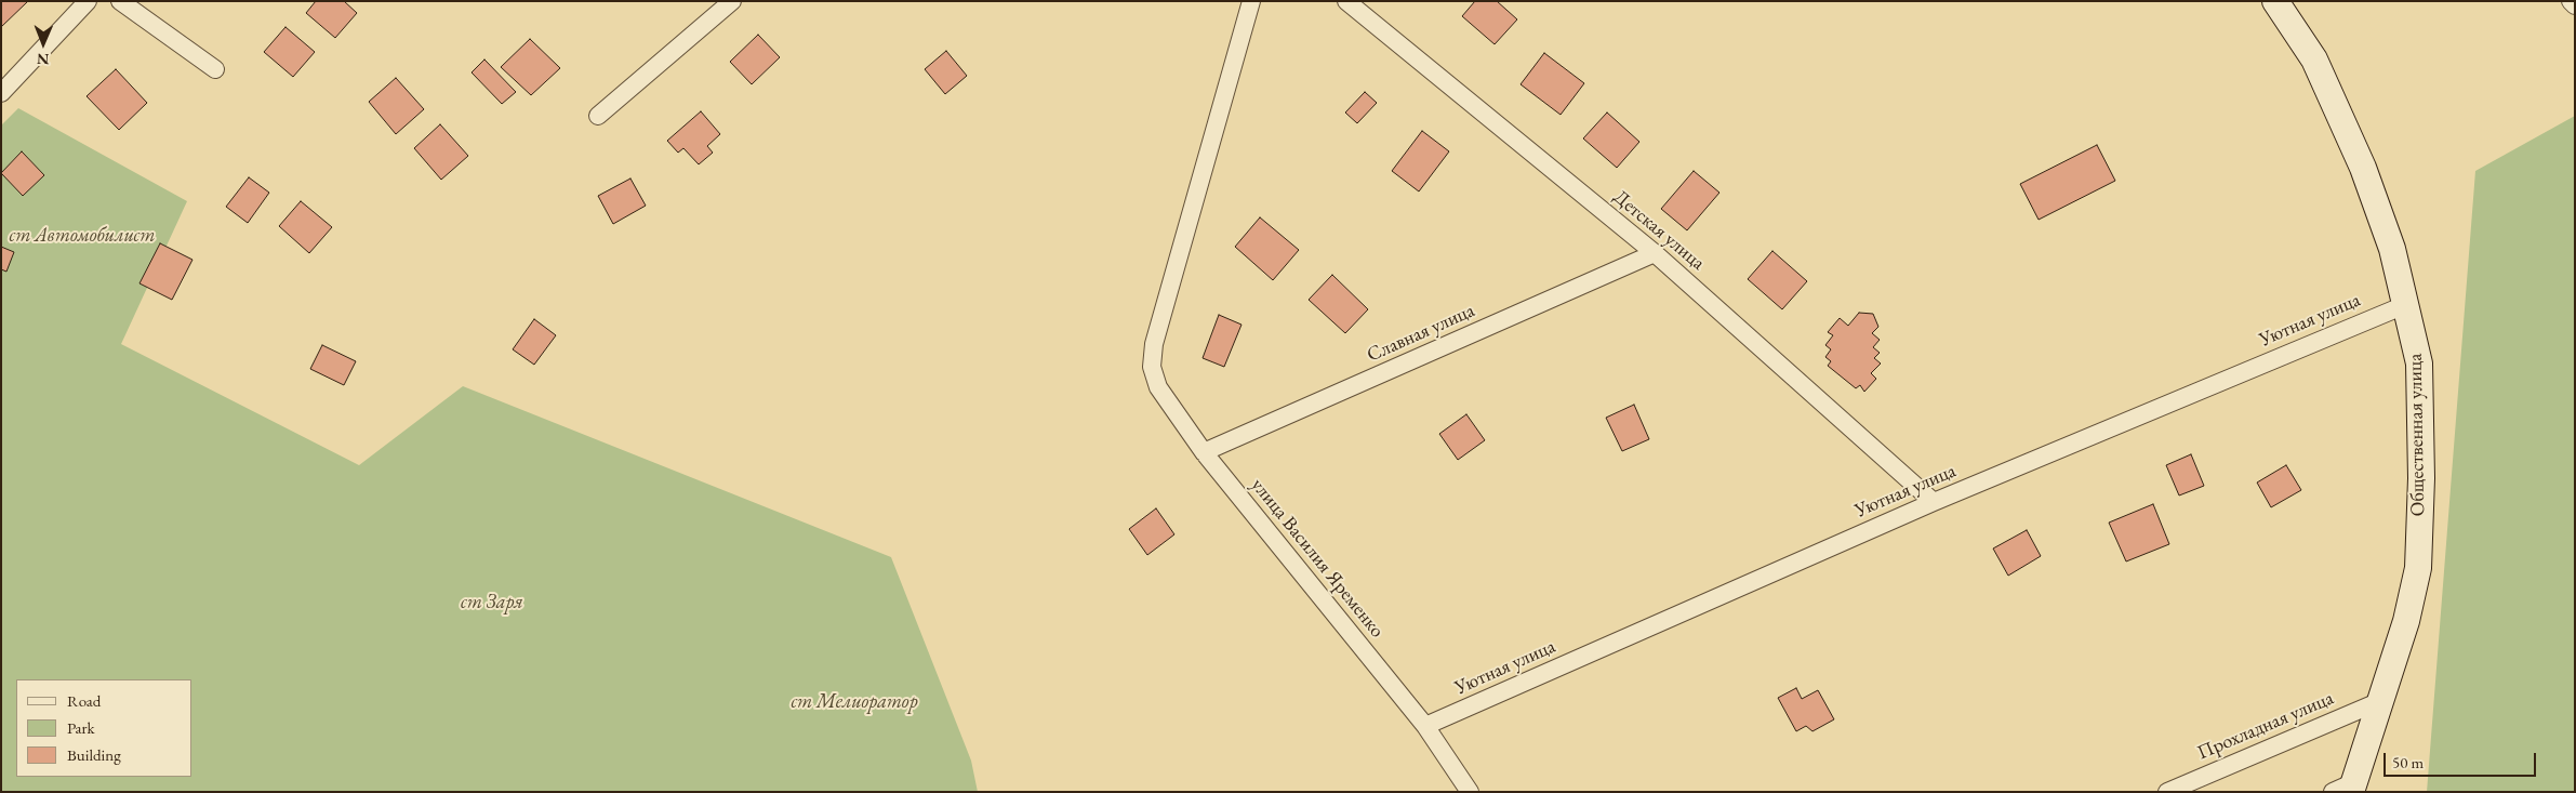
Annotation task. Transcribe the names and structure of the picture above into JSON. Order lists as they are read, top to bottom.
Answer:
{
  "streets": {
    "main road": ["Общественная улица"],
    "street": [
      "Детская улица",
      "Уютная улица",
      "Славная улица",
      "улица Василия Яременко",
      "Прохладная улица"
    ]
  },
  "crossings": [
    ["Детская улица", "Уютная улица"],
    ["Детская улица", "Славная улица"],
    ["Уютная улица", "Общественная улица"],
    ["Уютная улица", "улица Василия Яременко"],
    ["Славная улица", "улица Василия Яременко"],
    ["Общественная улица", "Прохладная улица"]
  ],
  "parks": ["ст Автомобилист", "ст Заря", "ст Мелиоратор"],
  "legend": ["Road", "Park", "Building"],
  "scale_bar": "50 m",
  "north": "bottom"
}
